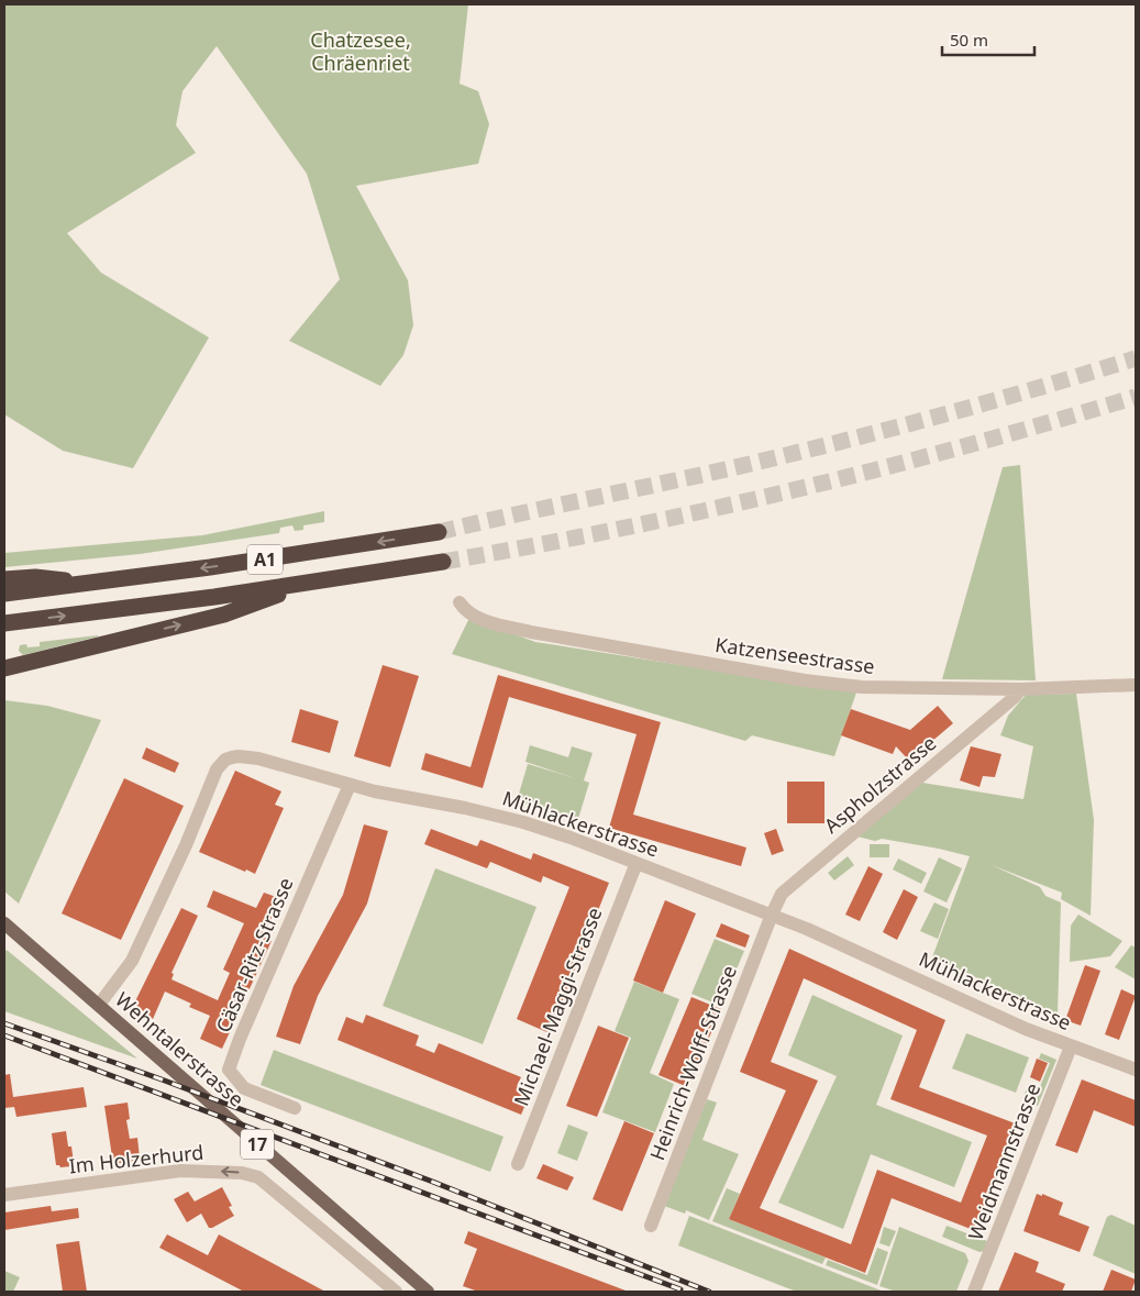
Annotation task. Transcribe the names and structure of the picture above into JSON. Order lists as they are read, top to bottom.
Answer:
{
  "streets": {
    "highway": ["A1"],
    "main road": ["Wehntalerstrasse", "17"],
    "street": [
      "Katzenseestrasse",
      "Aspholzstrasse",
      "Mühlackerstrasse",
      "Cäsar-Ritz-Strasse",
      "Michael-Maggi-Strasse",
      "Heinrich-Wolff-Strasse",
      "Im Holzerhurd",
      "Weidmannstrasse"
    ]
  },
  "crossings": [
    ["Katzenseestrasse", "Aspholzstrasse"],
    ["Aspholzstrasse", "Mühlackerstrasse"],
    ["Aspholzstrasse", "Heinrich-Wolff-Strasse"],
    ["Mühlackerstrasse", "Cäsar-Ritz-Strasse"],
    ["Mühlackerstrasse", "Michael-Maggi-Strasse"],
    ["Mühlackerstrasse", "Wehntalerstrasse"],
    ["Mühlackerstrasse", "Heinrich-Wolff-Strasse"],
    ["Mühlackerstrasse", "Weidmannstrasse"]
  ],
  "one_way": ["Im Holzerhurd"],
  "parks": ["Chatzesee, Chräenriet"],
  "scale_bar": "50 m"
}
